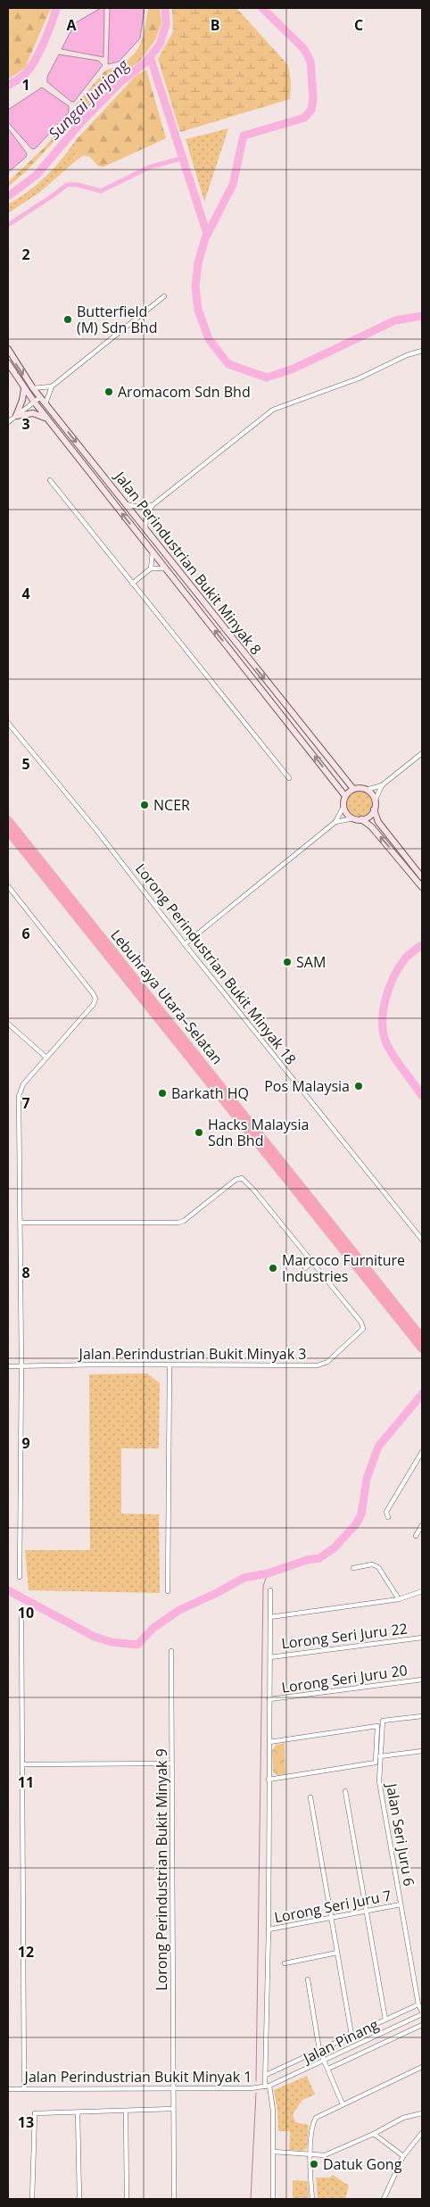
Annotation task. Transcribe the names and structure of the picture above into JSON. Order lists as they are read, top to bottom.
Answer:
{
  "streets": {
    "highway": ["Lebuhraya Utara–Selatan"],
    "street": [
      "Jalan Perindustrian Bukit Minyak 8",
      "Lorong Perindustrian Bukit Minyak 18",
      "Jalan Perindustrian Bukit Minyak 3",
      "Lorong Seri Juru 22",
      "Lorong Seri Juru 20",
      "Jalan Seri Juru 6",
      "Lorong Perindustrian Bukit Minyak 9",
      "Lorong Seri Juru 7",
      "Jalan Pinang",
      "Jalan Perindustrian Bukit Minyak 1"
    ]
  },
  "crossings": [
    ["Jalan Seri Juru 6", "Lorong Seri Juru 7"],
    ["Jalan Seri Juru 6", "Jalan Pinang"],
    ["Lorong Perindustrian Bukit Minyak 9", "Jalan Perindustrian Bukit Minyak 1"],
    ["Jalan Pinang", "Jalan Perindustrian Bukit Minyak 1"]
  ],
  "water": ["Sungai Junjong"],
  "places": [
    "Butterfield (M) Sdn Bhd",
    "Aromacom Sdn Bhd",
    "NCER",
    "SAM",
    "Pos Malaysia",
    "Barkath HQ",
    "Hacks Malaysia Sdn Bhd",
    "Marcoco Furniture Industries",
    "Datuk Gong"
  ],
  "grid": {
    "columns": ["A", "B", "C"],
    "rows": [
      "1",
      "2",
      "3",
      "4",
      "5",
      "6",
      "7",
      "8",
      "9",
      "10",
      "11",
      "12",
      "13"
    ]
  }
}
